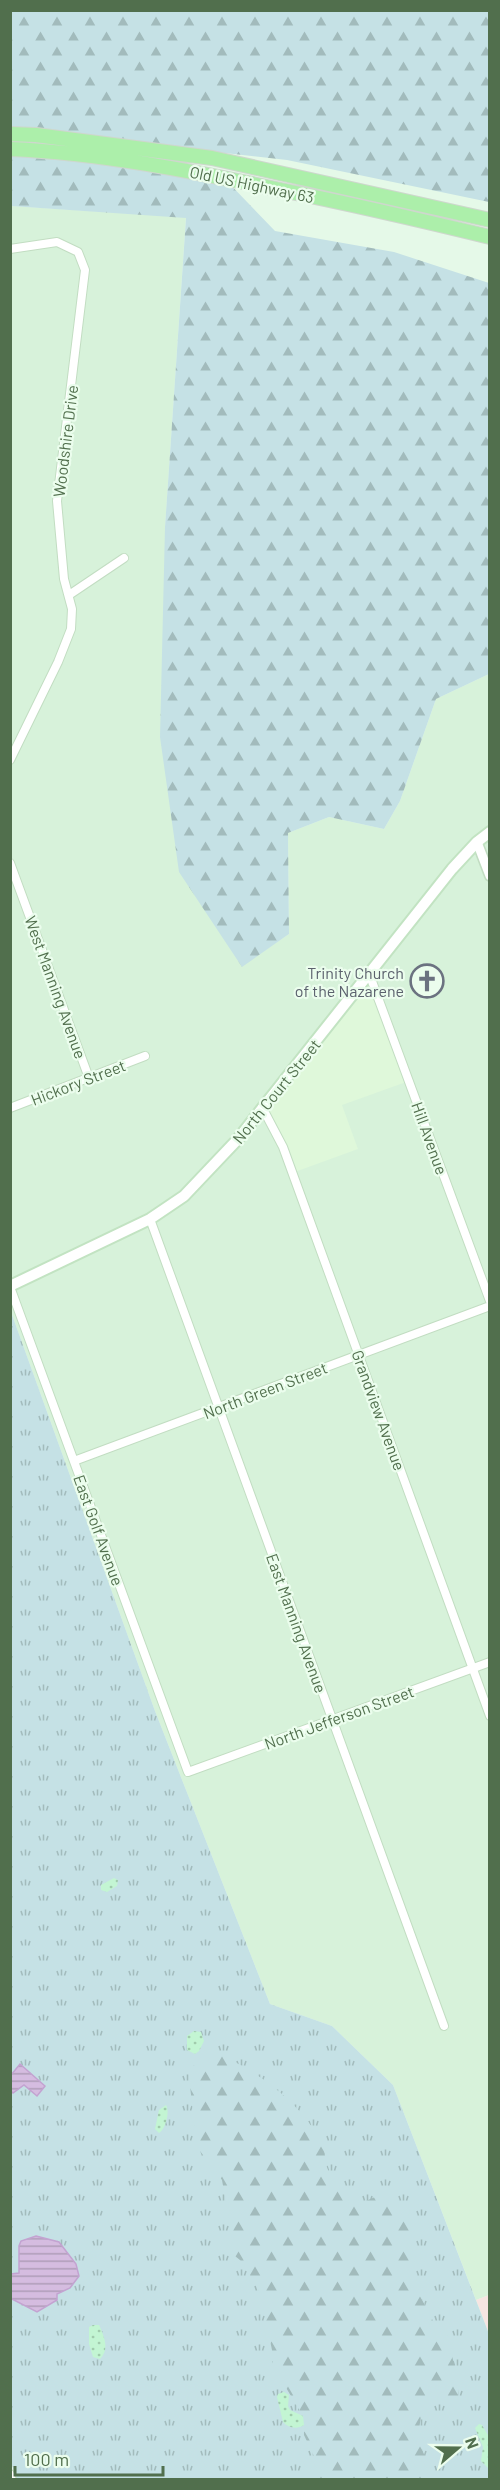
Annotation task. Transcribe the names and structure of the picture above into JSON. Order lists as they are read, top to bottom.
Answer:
{
  "streets": {
    "highway": ["Old US Highway 63"],
    "main road": ["North Court Street"],
    "street": [
      "Woodshire Drive",
      "West Manning Avenue",
      "Hickory Street",
      "Hill Avenue",
      "North Green Street",
      "Grandview Avenue",
      "East Golf Avenue",
      "East Manning Avenue",
      "North Jefferson Street"
    ]
  },
  "crossings": [
    ["West Manning Avenue", "Hickory Street"],
    ["North Court Street", "Hill Avenue"],
    ["North Court Street", "Grandview Avenue"],
    ["North Court Street", "East Golf Avenue"],
    ["North Court Street", "East Manning Avenue"],
    ["North Green Street", "Grandview Avenue"],
    ["North Green Street", "East Golf Avenue"],
    ["North Green Street", "East Manning Avenue"],
    ["Grandview Avenue", "North Jefferson Street"],
    ["East Golf Avenue", "North Jefferson Street"],
    ["East Manning Avenue", "North Jefferson Street"]
  ],
  "places": {
    "church": ["Trinity Church of the Nazarene"]
  },
  "scale_bar": "100 m",
  "north": "right"
}
